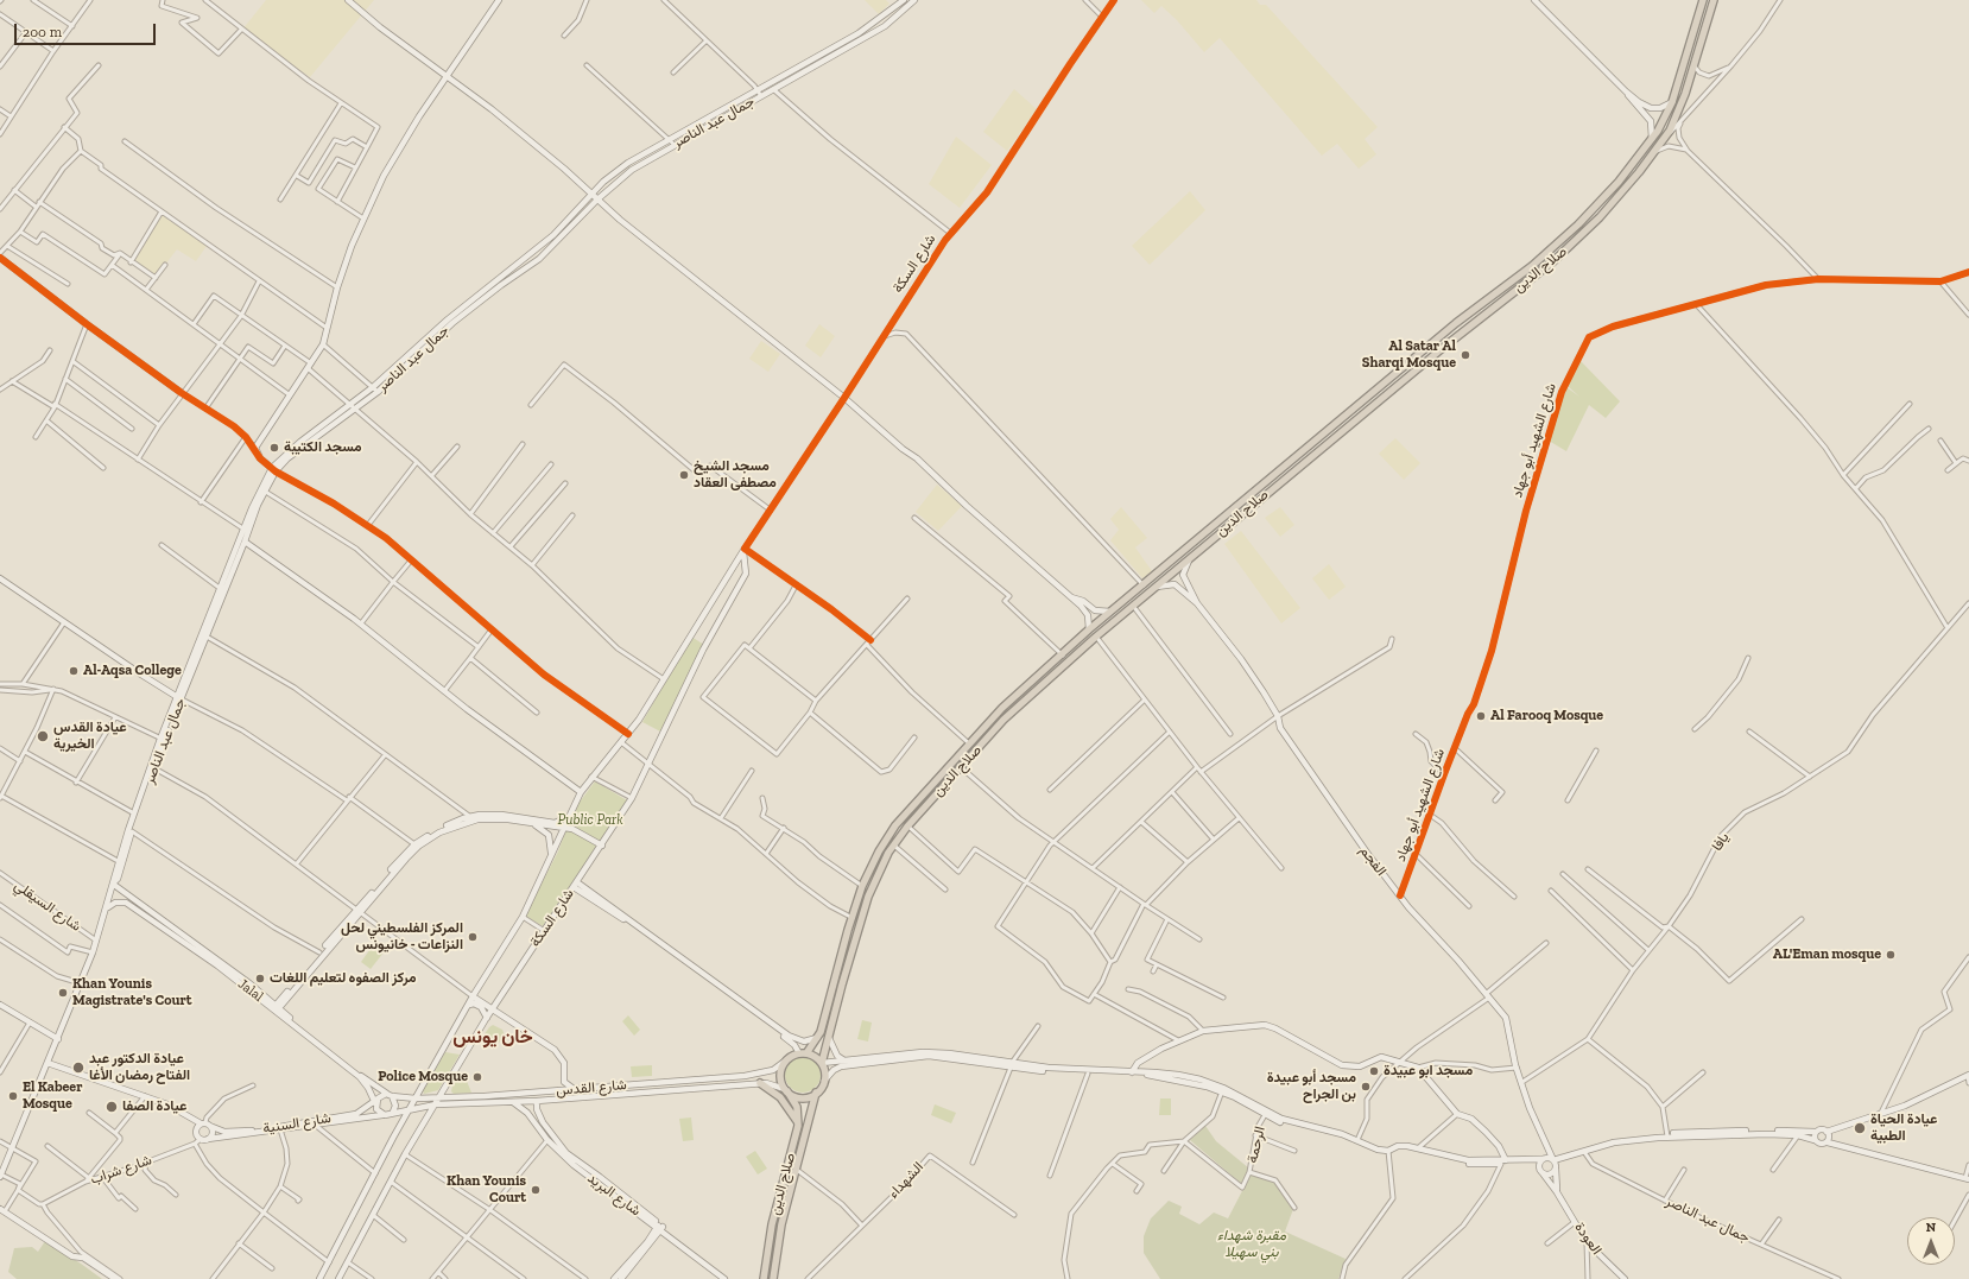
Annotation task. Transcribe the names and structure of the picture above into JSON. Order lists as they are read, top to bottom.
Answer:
{
  "streets": {
    "highway": ["صلاح الدين"],
    "main road": [
      "جمال عبد الناصر",
      "شارع السكة",
      "الفجم",
      "Jalal",
      "شارع القدس",
      "شارع السنية",
      "شارع البريد",
      "العودة"
    ],
    "street": [
      "شارع الشهيد أبو جهاد",
      "يافا",
      "شارع السيقلي",
      "الرحمة",
      "شارع شراب",
      "الشهداء"
    ]
  },
  "crossings": [
    ["جمال عبد الناصر", "شارع السيقلي"],
    ["جمال عبد الناصر", "Jalal"],
    ["جمال عبد الناصر", "شارع السنية"],
    ["شارع السكة", "شارع القدس"],
    ["صلاح الدين", "شارع القدس"],
    ["شارع الشهيد أبو جهاد", "الفجم"],
    ["يافا", "الفجم"],
    ["الفجم", "العودة"],
    ["Jalal", "شارع القدس"],
    ["Jalal", "شارع السنية"],
    ["شارع القدس", "شارع السنية"],
    ["شارع القدس", "شارع البريد"],
    ["شارع السنية", "شارع شراب"]
  ],
  "districts": ["خان يونس"],
  "parks": ["Public Park", "مقبرة شهداء بني سهيلا"],
  "places": [
    "Al Satar Al Sharqi Mosque",
    "مسجد الكتيبة",
    "مسجد الشيخ مصطفى العقاد",
    "Al-Aqsa College",
    "Al Farooq Mosque",
    "عيادة القدس الخيرية",
    "المركز الفلسطيني لحل النزاعات - خانيونس",
    "AL'Eman mosque",
    "مركز الصفوه لتعليم اللغات",
    "Khan Younis Magistrate's Court",
    "عيادة الدكتور عبد الفتاح رمضان الأغا",
    "مسجد ابو عبيدة",
    "Police Mosque",
    "مسجد أبو عبيدة بن الجراح",
    "El Kabeer Mosque",
    "عيادة الصفا",
    "عيادة الحياة الطبية",
    "Khan Younis Court"
  ],
  "scale_bar": "200 m",
  "north": "top"
}
